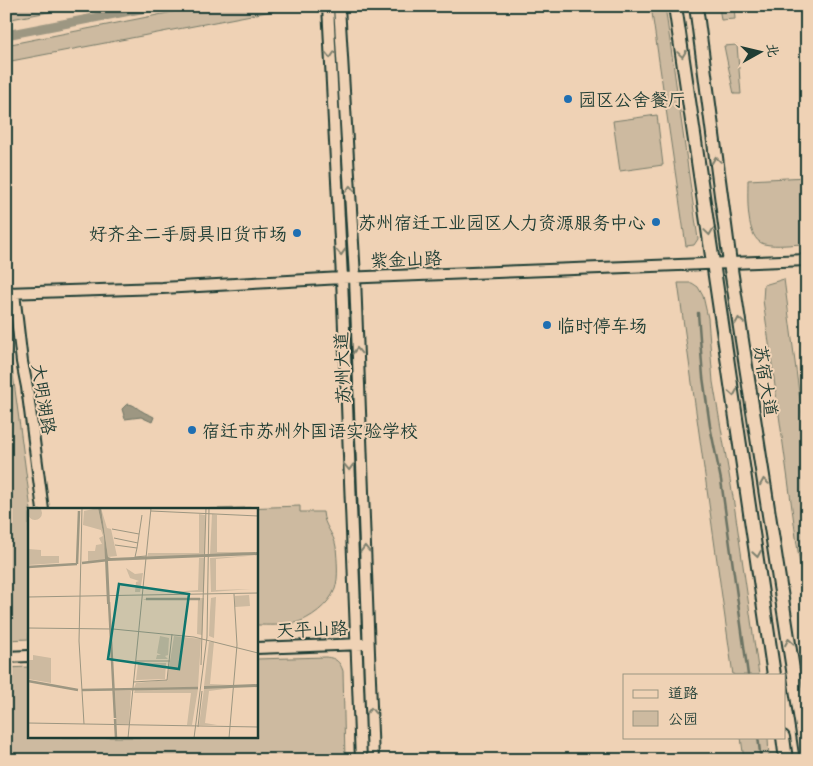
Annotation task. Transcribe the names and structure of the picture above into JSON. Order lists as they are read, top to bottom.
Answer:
{
  "streets": {
    "main road": ["苏宿大道"],
    "street": [
      "紫金山路",
      "苏州大道",
      "大明湖路",
      "天平山路"
    ]
  },
  "crossings": [
    ["紫金山路", "苏州大道"],
    ["紫金山路", "苏宿大道"],
    ["紫金山路", "大明湖路"],
    ["苏州大道", "天平山路"]
  ],
  "places": [
    "园区公舍餐厅",
    "苏州宿迁工业园区人力资源服务中心",
    "好齐全二手厨具旧货市场",
    "临时停车场",
    "宿迁市苏州外国语实验学校"
  ],
  "legend": ["道路", "公园"],
  "north": "right"
}
